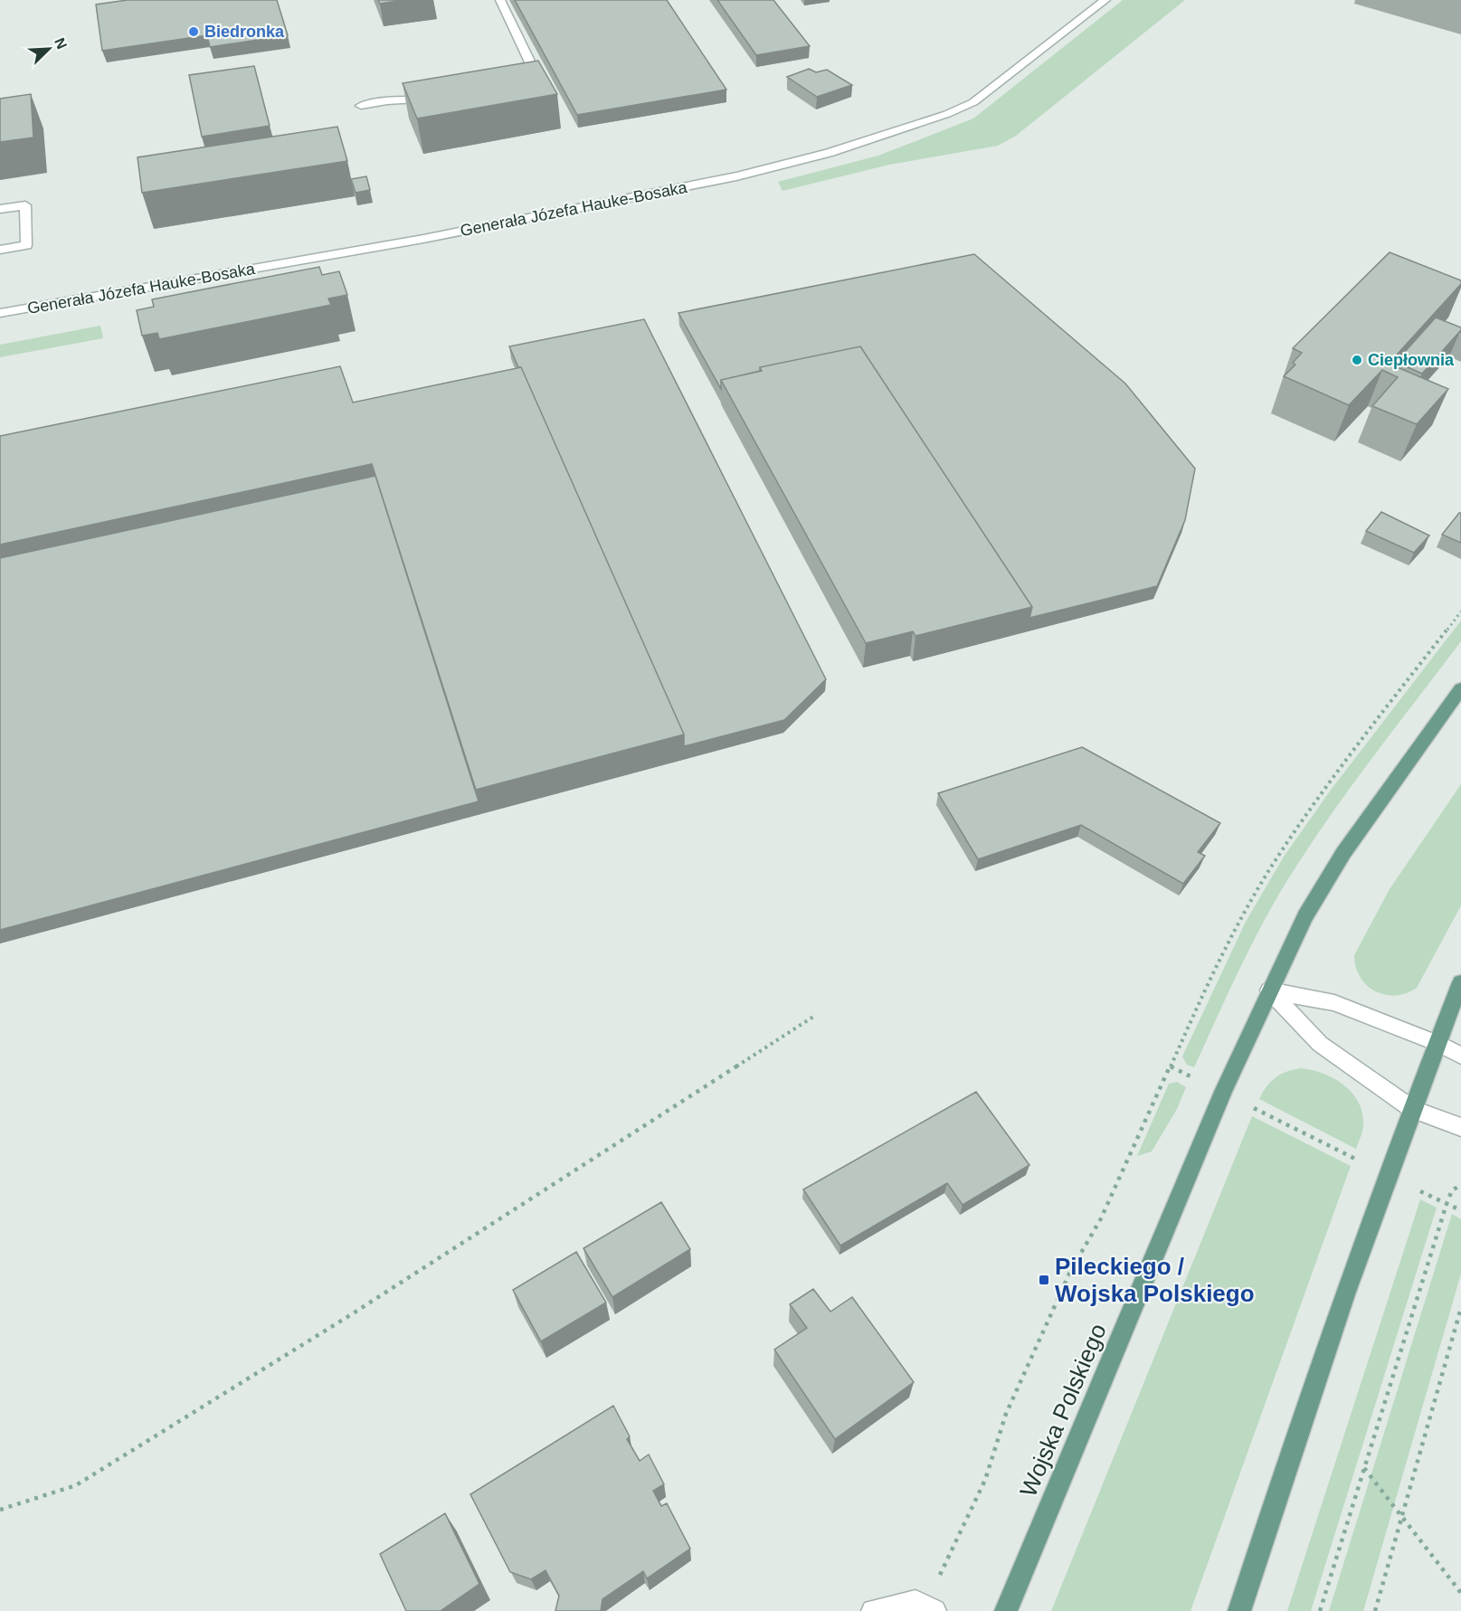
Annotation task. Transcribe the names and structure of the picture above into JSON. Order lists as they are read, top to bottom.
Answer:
{
  "streets": {
    "main road": ["Wojska Polskiego"],
    "street": ["Generała Józefa Hauke-Bosaka"]
  },
  "places": {
    "other": ["Biedronka", "Ciepłownia"],
    "transit": ["Pileckiego / Wojska Polskiego"]
  },
  "north": "top right"
}
